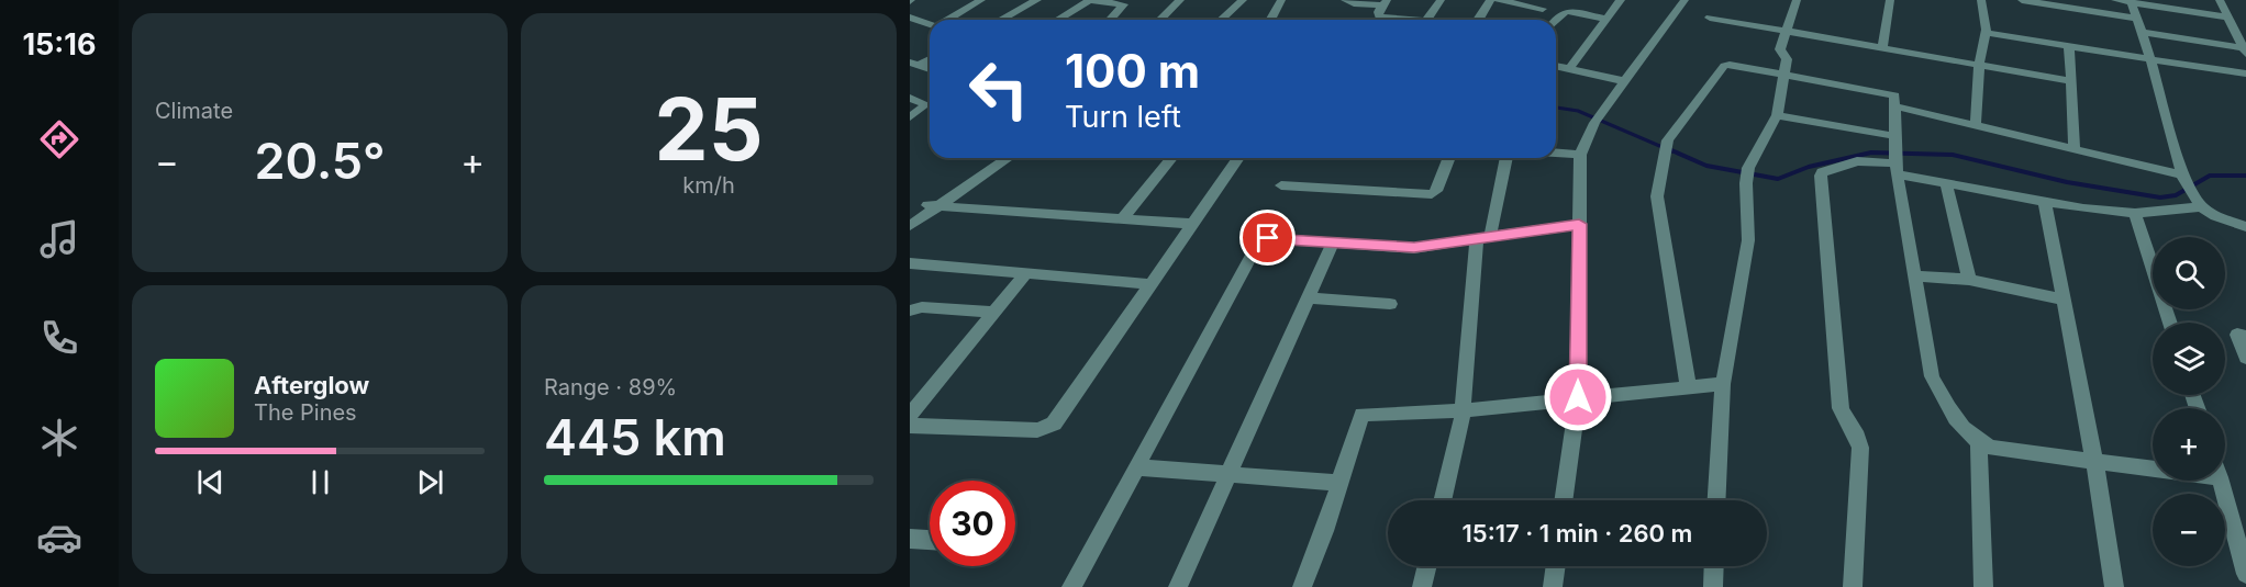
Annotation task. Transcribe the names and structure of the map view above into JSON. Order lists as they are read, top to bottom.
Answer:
{
  "page": {
    "tabs": "15:16",
    "tile": [
      "Climate",
      ["25", "km/h"],
      ["Range · 89%", "445 km"]
    ],
    "turn": ["100 m", "Turn left"],
    "heat": ["−", "20.5°", "+"],
    "map_buttons": ["+", "−"],
    "song": ["Afterglow", "The Pines"],
    "limit": "30",
    "trip": "15:17 · 1 min · 260 m"
  }
}
